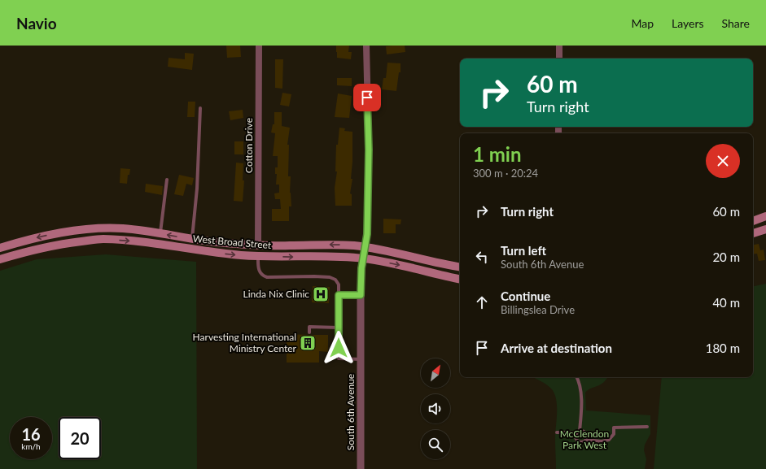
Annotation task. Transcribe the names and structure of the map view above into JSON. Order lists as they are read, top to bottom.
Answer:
{
  "streets": {
    "main road": ["West Broad Street"],
    "street": ["Cotton Drive", "South 6th Avenue"]
  },
  "crossings": [
    ["Cotton Drive", "West Broad Street"],
    ["West Broad Street", "South 6th Avenue"]
  ],
  "parks": ["McClendon Park West"],
  "places": {
    "hospital": ["Linda Nix Clinic"],
    "building": ["Harvesting International Ministry Center"]
  },
  "north": "top right",
  "page": {
    "header": "Navio",
    "nav": ["Map", "Layers", "Share"],
    "turn": ["60 m", "Turn right"],
    "heading": ["1 min", "300 m · 20:24"],
    "list": [
      {
        "name": "Turn right",
        "value": "60 m"
      },
      {
        "name": "Turn left",
        "note": "South 6th Avenue",
        "value": "20 m"
      },
      {
        "name": "Continue",
        "note": "Billingslea Drive",
        "value": "40 m"
      },
      {
        "name": "Arrive at destination",
        "value": "180 m"
      }
    ],
    "speed": "16 km/h",
    "limit": "20"
  }
}
